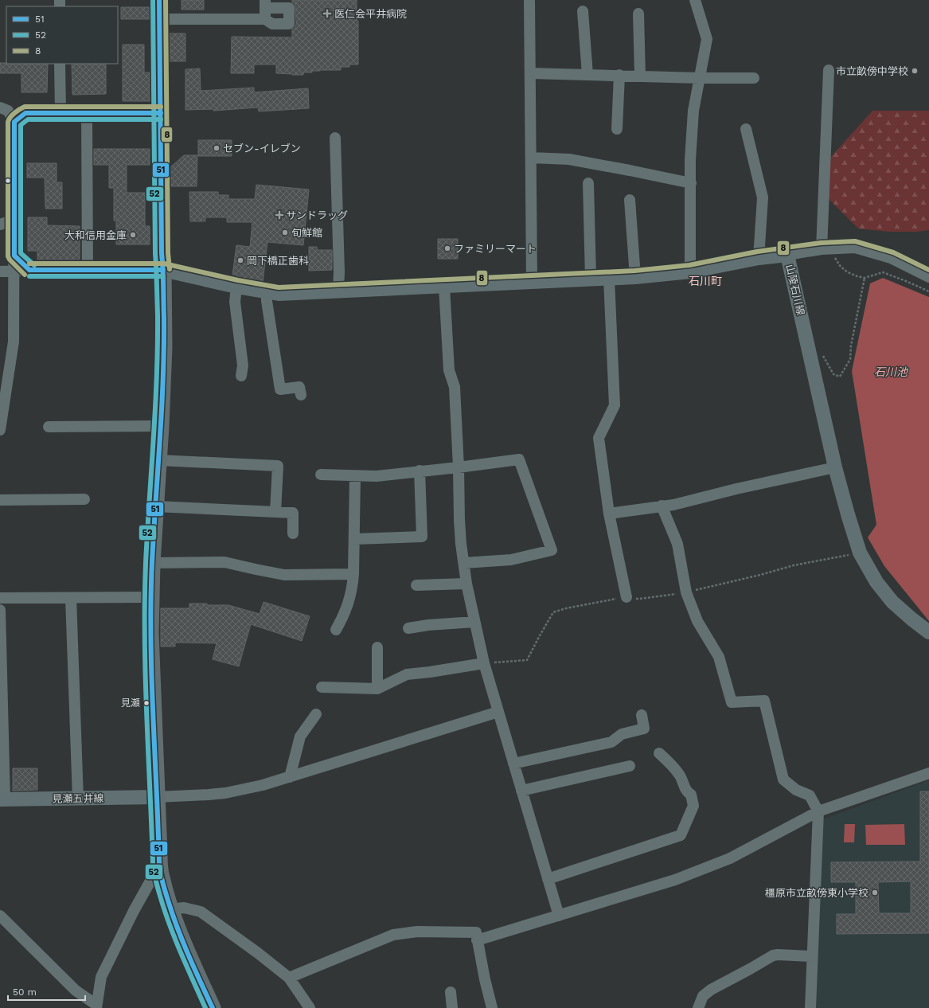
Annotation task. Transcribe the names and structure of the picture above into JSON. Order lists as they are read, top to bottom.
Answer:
{
  "streets": {
    "main road": ["山陵石川線", "見瀬五井線"]
  },
  "districts": ["石川町"],
  "water": ["石川池"],
  "places": {
    "health": ["医仁会平井病院", "サンドラッグ"],
    "other": [
      "市立畝傍中学校",
      "セブン-イレブン",
      "旬鮮館",
      "大和信用金庫",
      "ファミリーマート",
      "岡下橋正歯科",
      "見瀬",
      "橿原市立畝傍東小学校"
    ]
  },
  "lines": ["transit line 51", "transit line 52", "transit line 8"],
  "legend": ["51", "52", "8"],
  "scale_bar": "50 m"
}
